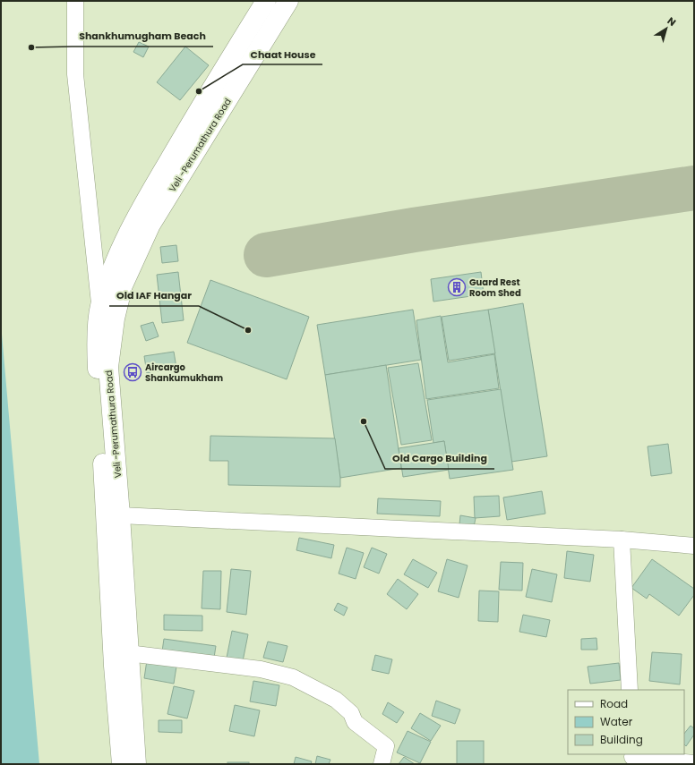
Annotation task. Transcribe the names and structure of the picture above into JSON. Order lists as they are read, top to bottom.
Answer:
{
  "streets": {
    "main road": ["Veli -Perumathura Road"]
  },
  "places": {
    "other": [
      "Shankhumugham Beach",
      "Chaat House",
      "Old IAF Hangar",
      "Old Cargo Building"
    ],
    "building": ["Guard Rest Room Shed"],
    "bus stop": ["Aircargo Shankumukham"]
  },
  "legend": ["Road", "Water", "Building"],
  "north": "top right"
}
